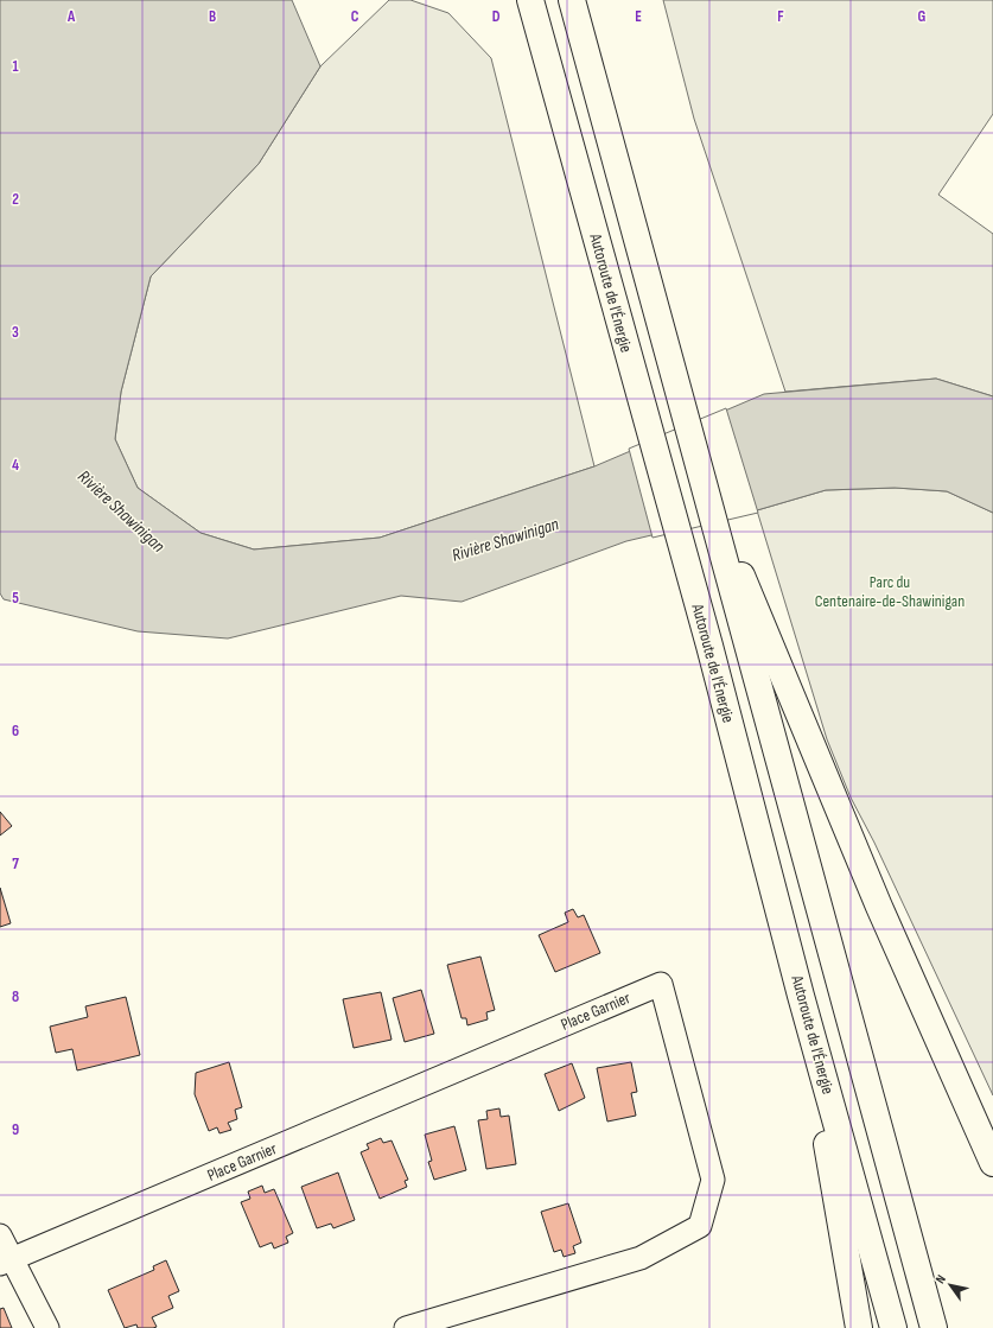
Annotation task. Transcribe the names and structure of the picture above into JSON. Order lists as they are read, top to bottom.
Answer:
{
  "streets": {
    "highway": ["Autoroute de l'Énergie"],
    "street": ["Place Garnier"]
  },
  "water": ["Rivière Shawinigan"],
  "parks": ["Parc du Centenaire-de-Shawinigan"],
  "north": "top left",
  "grid": {
    "columns": [
      "A",
      "B",
      "C",
      "D",
      "E",
      "F",
      "G"
    ],
    "rows": [
      "1",
      "2",
      "3",
      "4",
      "5",
      "6",
      "7",
      "8",
      "9"
    ]
  }
}
